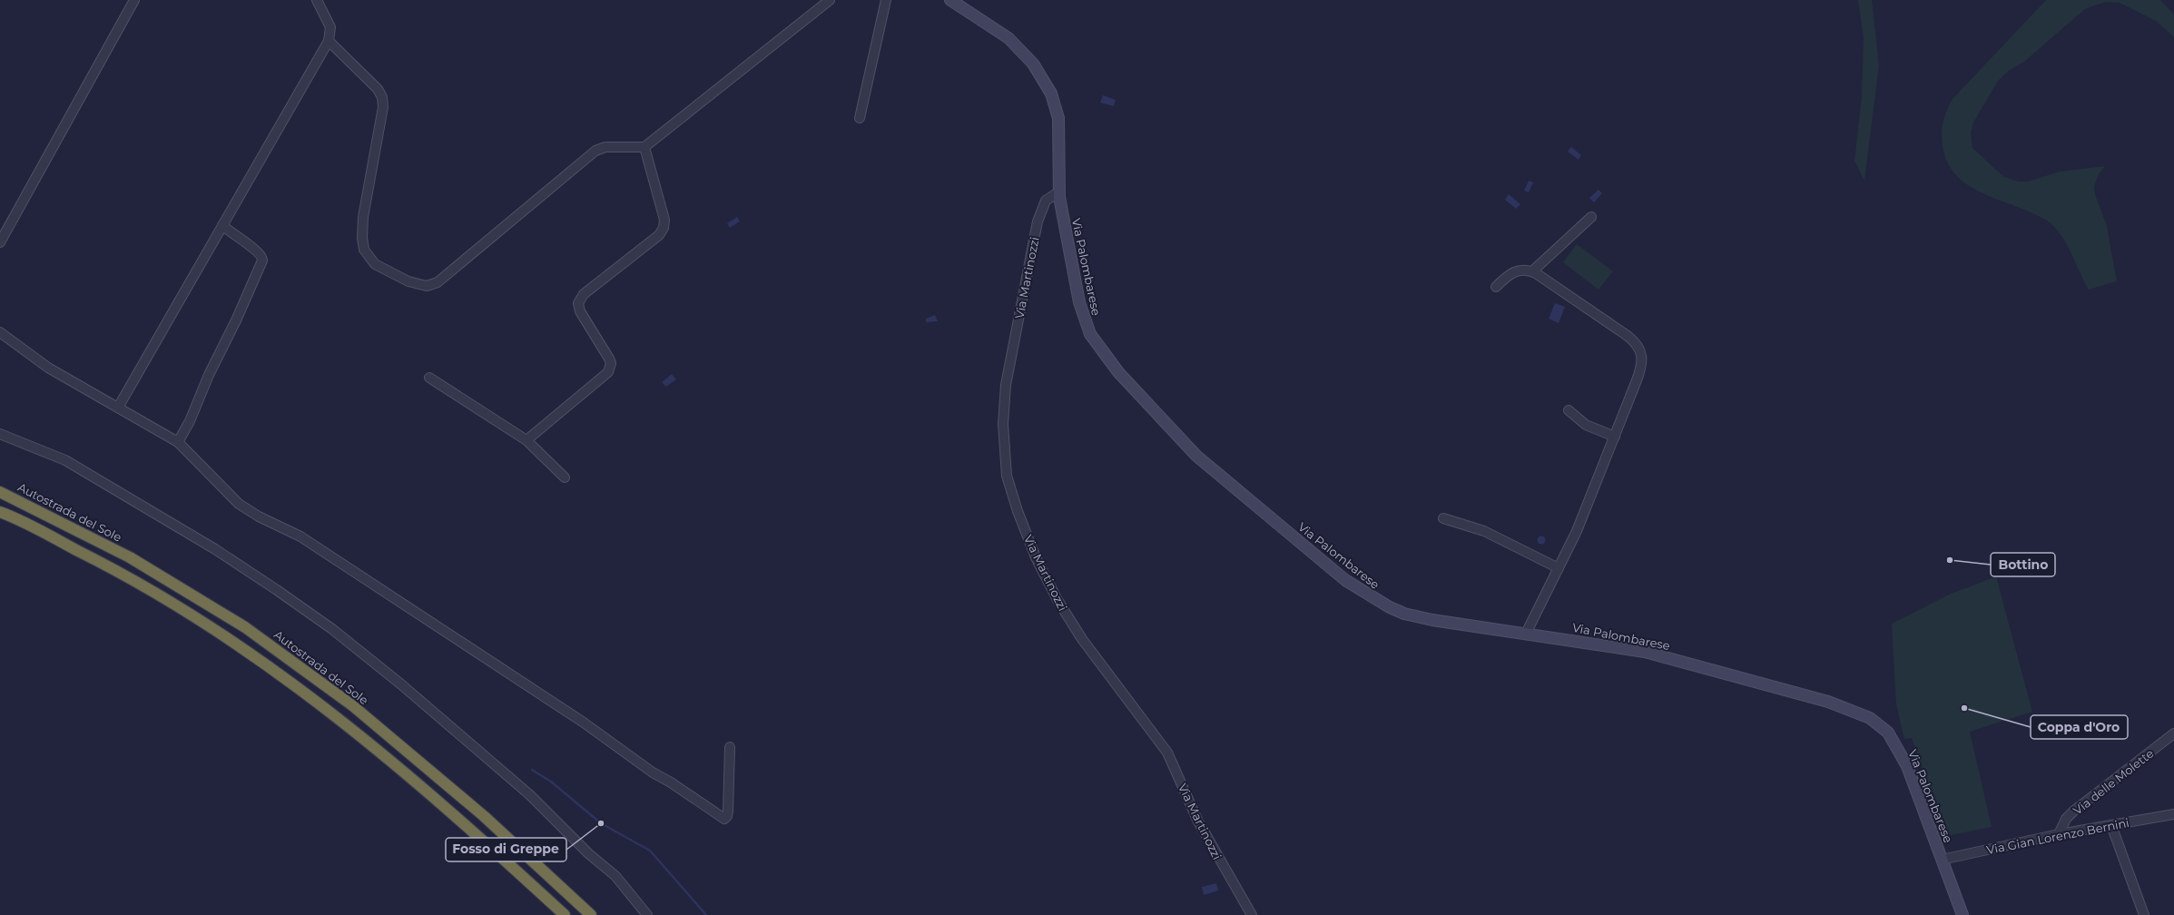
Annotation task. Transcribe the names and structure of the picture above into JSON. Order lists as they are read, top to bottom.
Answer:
{
  "streets": {
    "highway": ["Autostrada del Sole"],
    "main road": ["Via Palombarese"],
    "street": ["Via Martinozzi", "Via delle Molette", "Via Gian Lorenzo Bernini"]
  },
  "crossings": [
    ["Via Palombarese", "Via Martinozzi"],
    ["Via Palombarese", "Via Gian Lorenzo Bernini"],
    ["Via delle Molette", "Via Gian Lorenzo Bernini"]
  ],
  "places": ["Bottino", "Coppa d'Oro", "Fosso di Greppe"]
}
